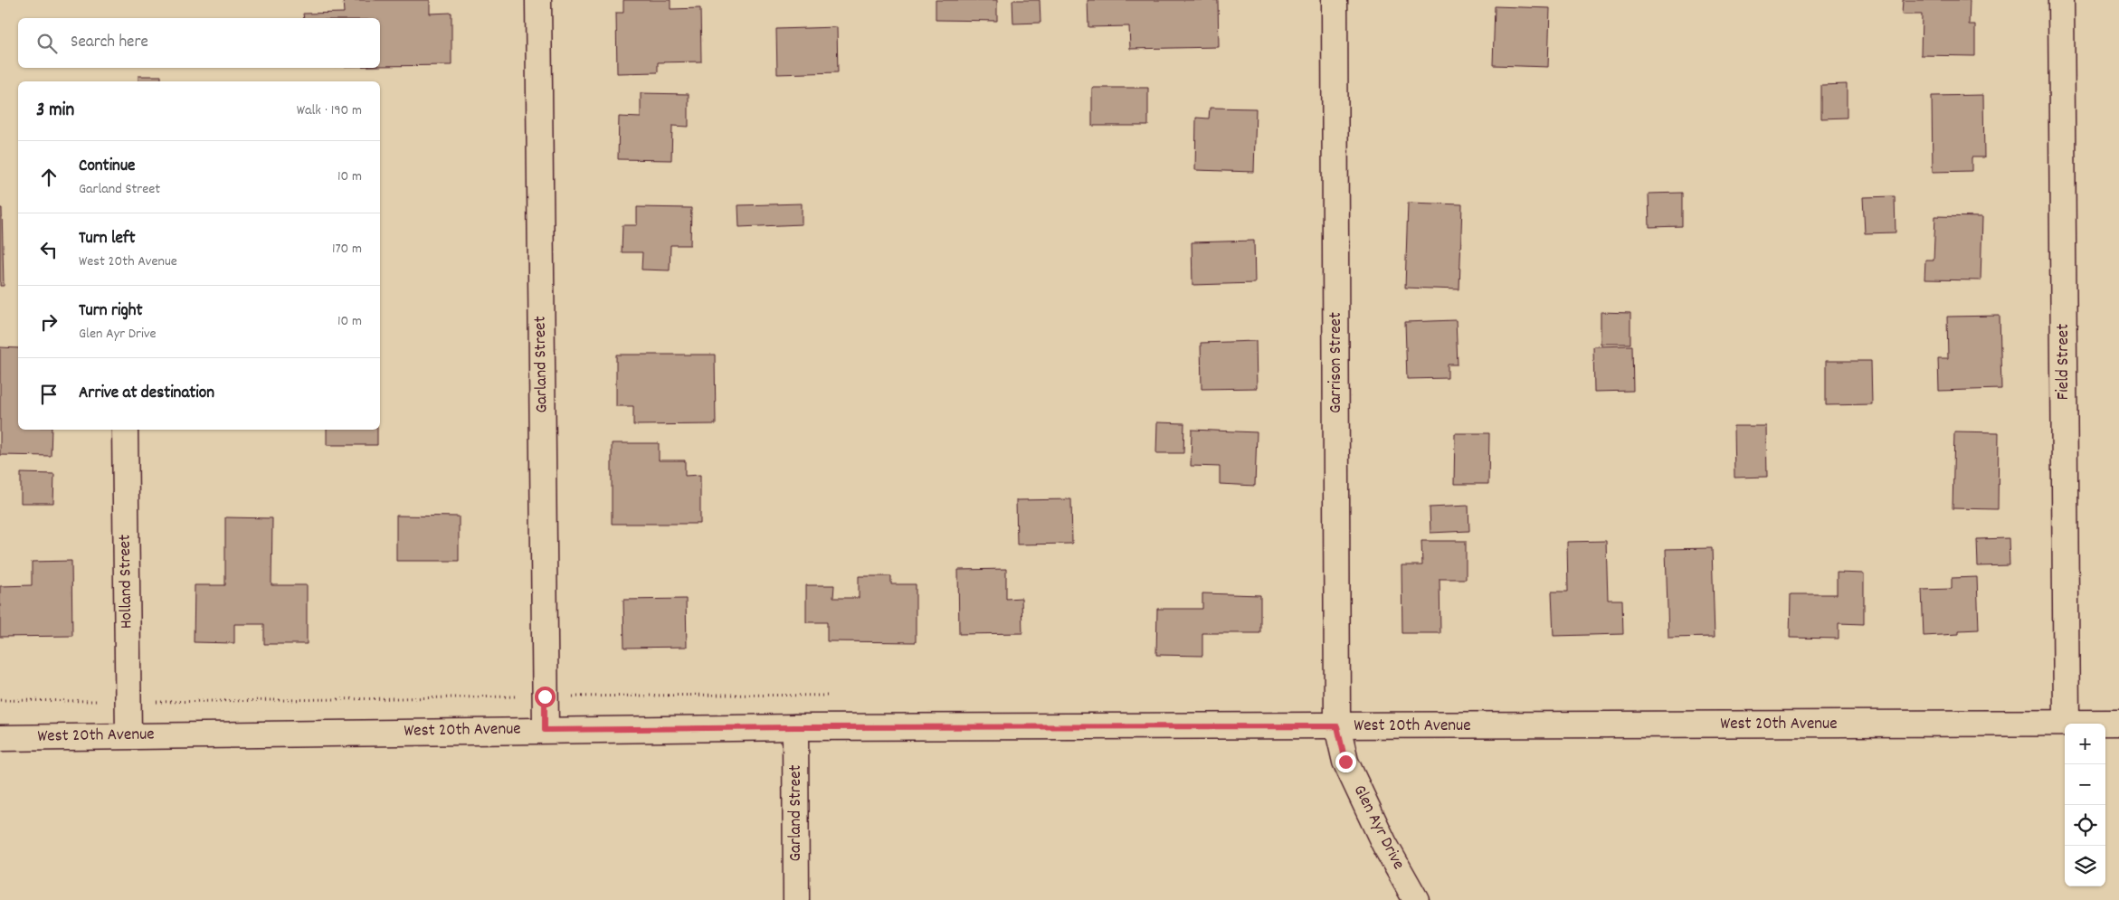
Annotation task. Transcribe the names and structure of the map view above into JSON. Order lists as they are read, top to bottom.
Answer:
{
  "streets": {
    "street": [
      "Field Street",
      "Garrison Street",
      "Garland Street",
      "Holland Street",
      "West 20th Avenue",
      "Glen Ayr Drive"
    ]
  },
  "crossings": [
    ["Garrison Street", "West 20th Avenue"],
    ["Garrison Street", "Glen Ayr Drive"],
    ["Garland Street", "West 20th Avenue"],
    ["Holland Street", "West 20th Avenue"],
    ["West 20th Avenue", "Glen Ayr Drive"]
  ],
  "page": {
    "search": "Search here",
    "heading": ["3 min", "Walk · 190 m"],
    "list": [
      ["Continue", "Garland Street", "10 m"],
      ["Turn left", "West 20th Avenue", "170 m"],
      ["Turn right", "Glen Ayr Drive", "10 m"],
      "Arrive at destination"
    ],
    "map_buttons": ["+", "−"]
  }
}
